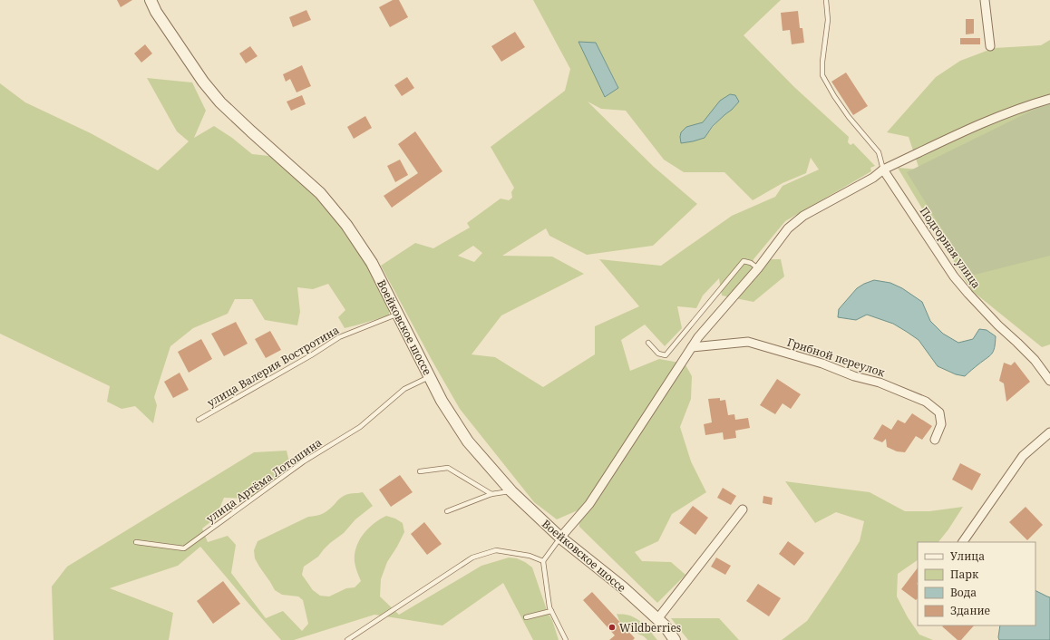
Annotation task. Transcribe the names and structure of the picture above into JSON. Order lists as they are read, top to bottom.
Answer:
{
  "streets": {
    "street": ["Подгорная улица", "Воейковское шоссе", "Грибной переулок"],
    "lane": ["улица Валерия Востротина", "улица Артёма Лотошина"]
  },
  "crossings": [
    ["Воейковское шоссе", "улица Валерия Востротина"],
    ["Воейковское шоссе", "улица Артёма Лотошина"]
  ],
  "places": ["Wildberries"],
  "legend": [
    "Улица",
    "Парк",
    "Вода",
    "Здание"
  ]
}
